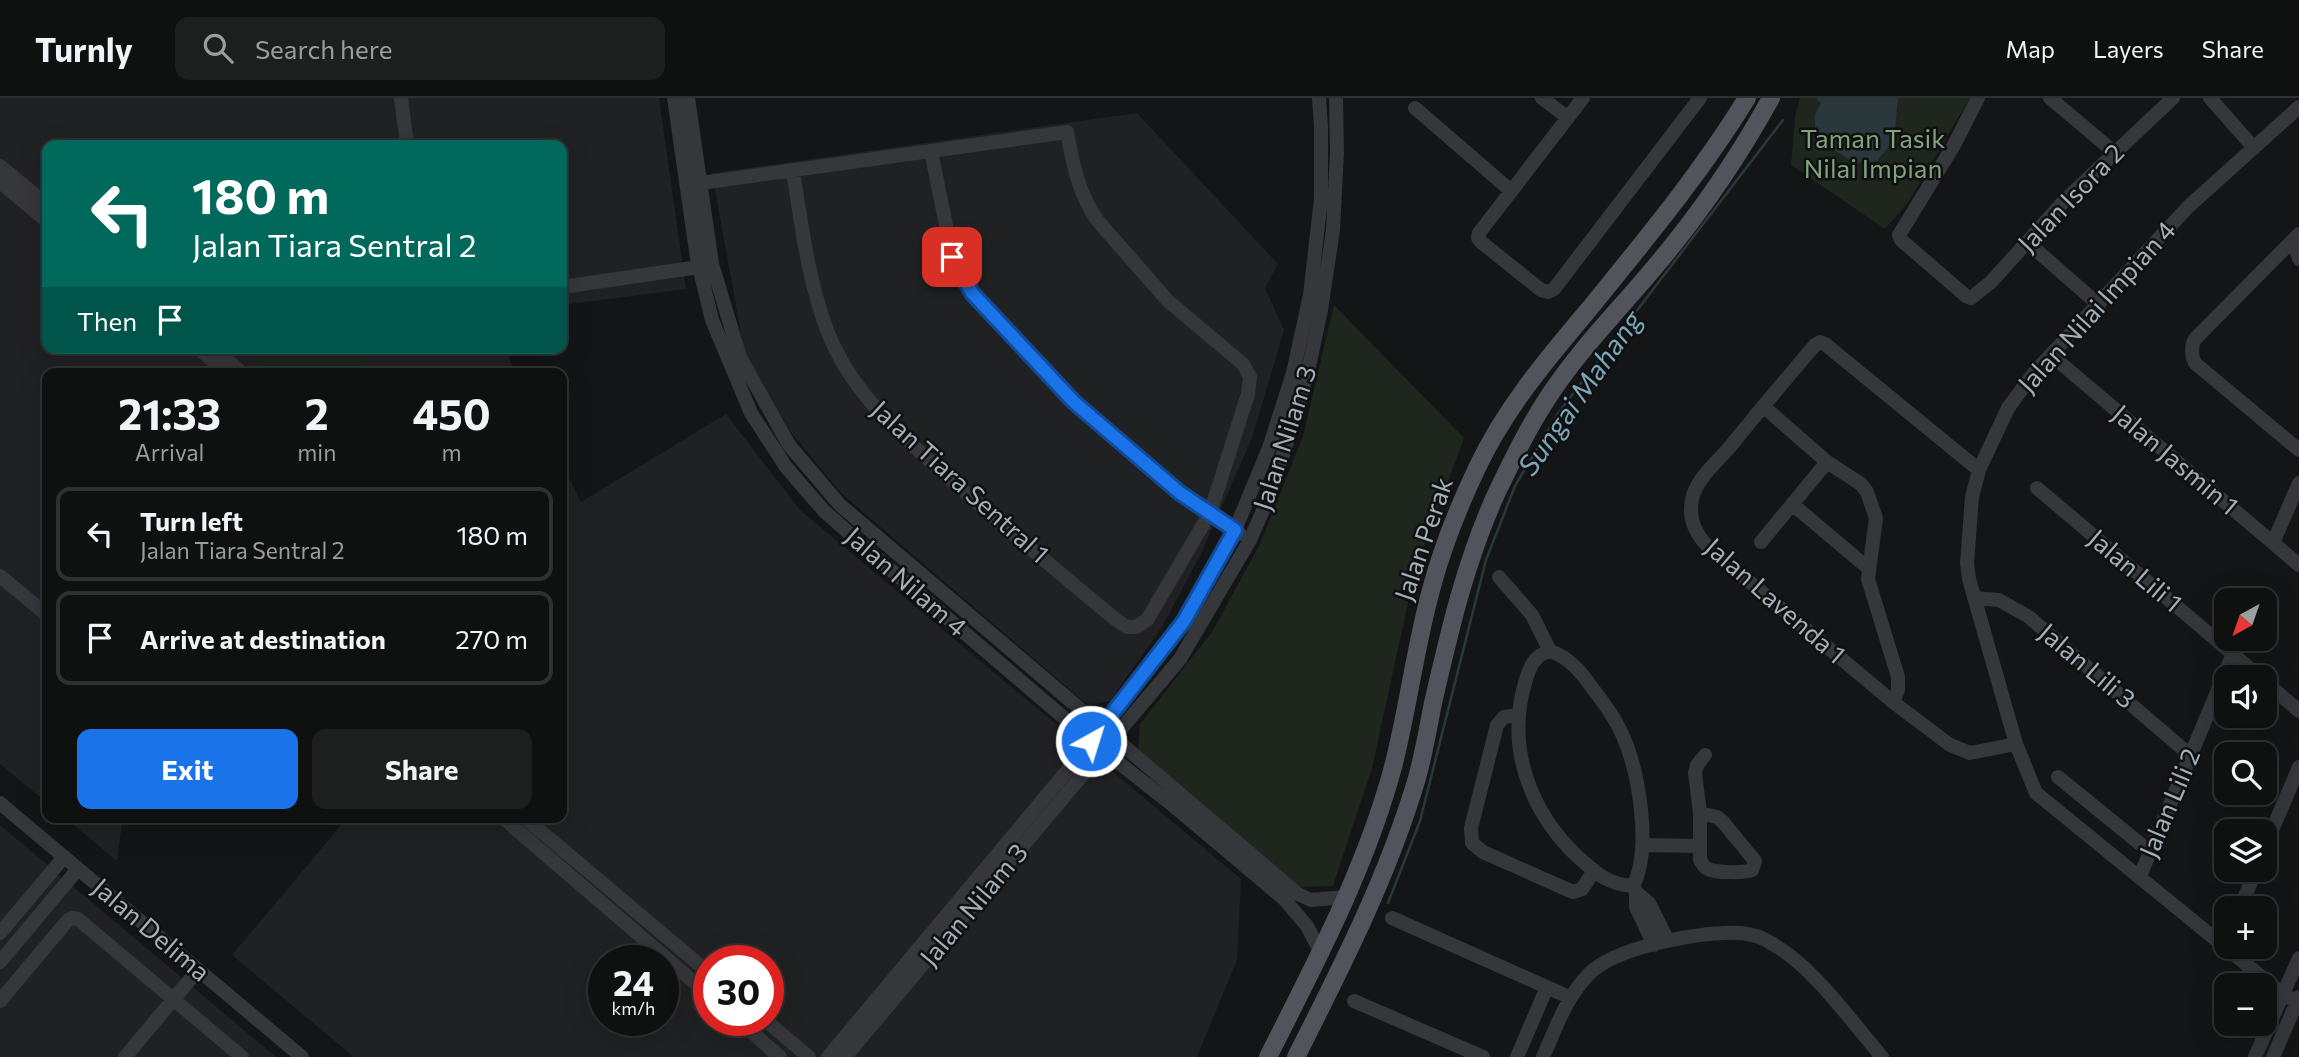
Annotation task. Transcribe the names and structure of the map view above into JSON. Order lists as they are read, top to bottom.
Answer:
{
  "streets": {
    "main road": ["Jalan Perak"],
    "street": [
      "Jalan Isora 2",
      "Jalan Nilai Impian 4",
      "Jalan Nilam 3",
      "Jalan Jasmin 1",
      "Jalan Tiara Sentral 1",
      "Jalan Lili 1",
      "Jalan Nilam 4",
      "Jalan Lavenda 1",
      "Jalan Lili 3",
      "Jalan Lili 2",
      "Jalan Delima"
    ]
  },
  "crossings": [
    ["Jalan Nilai Impian 4", "Jalan Jasmin 1"],
    ["Jalan Nilai Impian 4", "Jalan Lavenda 1"],
    ["Jalan Nilai Impian 4", "Jalan Lili 3"],
    ["Jalan Nilai Impian 4", "Jalan Lili 2"],
    ["Jalan Nilam 3", "Jalan Nilam 4"],
    ["Jalan Perak", "Jalan Nilam 4"],
    ["Jalan Lili 1", "Jalan Lili 2"],
    ["Jalan Lili 3", "Jalan Lili 2"]
  ],
  "water": ["Sungai Mahang"],
  "parks": ["Taman Tasik Nilai Impian"],
  "north": "bottom left",
  "page": {
    "header": "Turnly",
    "search": "Search here",
    "nav": ["Map", "Layers", "Share"],
    "turn": ["180 m", "Jalan Tiara Sentral 2"],
    "then": "Then",
    "eta": [
      "21:33",
      "Arrival",
      "2",
      "min",
      "450",
      "m"
    ],
    "list": [
      {
        "name": "Turn left",
        "note": "Jalan Tiara Sentral 2",
        "value": "180 m"
      },
      {
        "name": "Arrive at destination",
        "value": "270 m"
      }
    ],
    "map_buttons": ["+", "−"],
    "buttons": ["Exit", "Share"],
    "speed": "24 km/h",
    "limit": "30"
  }
}
